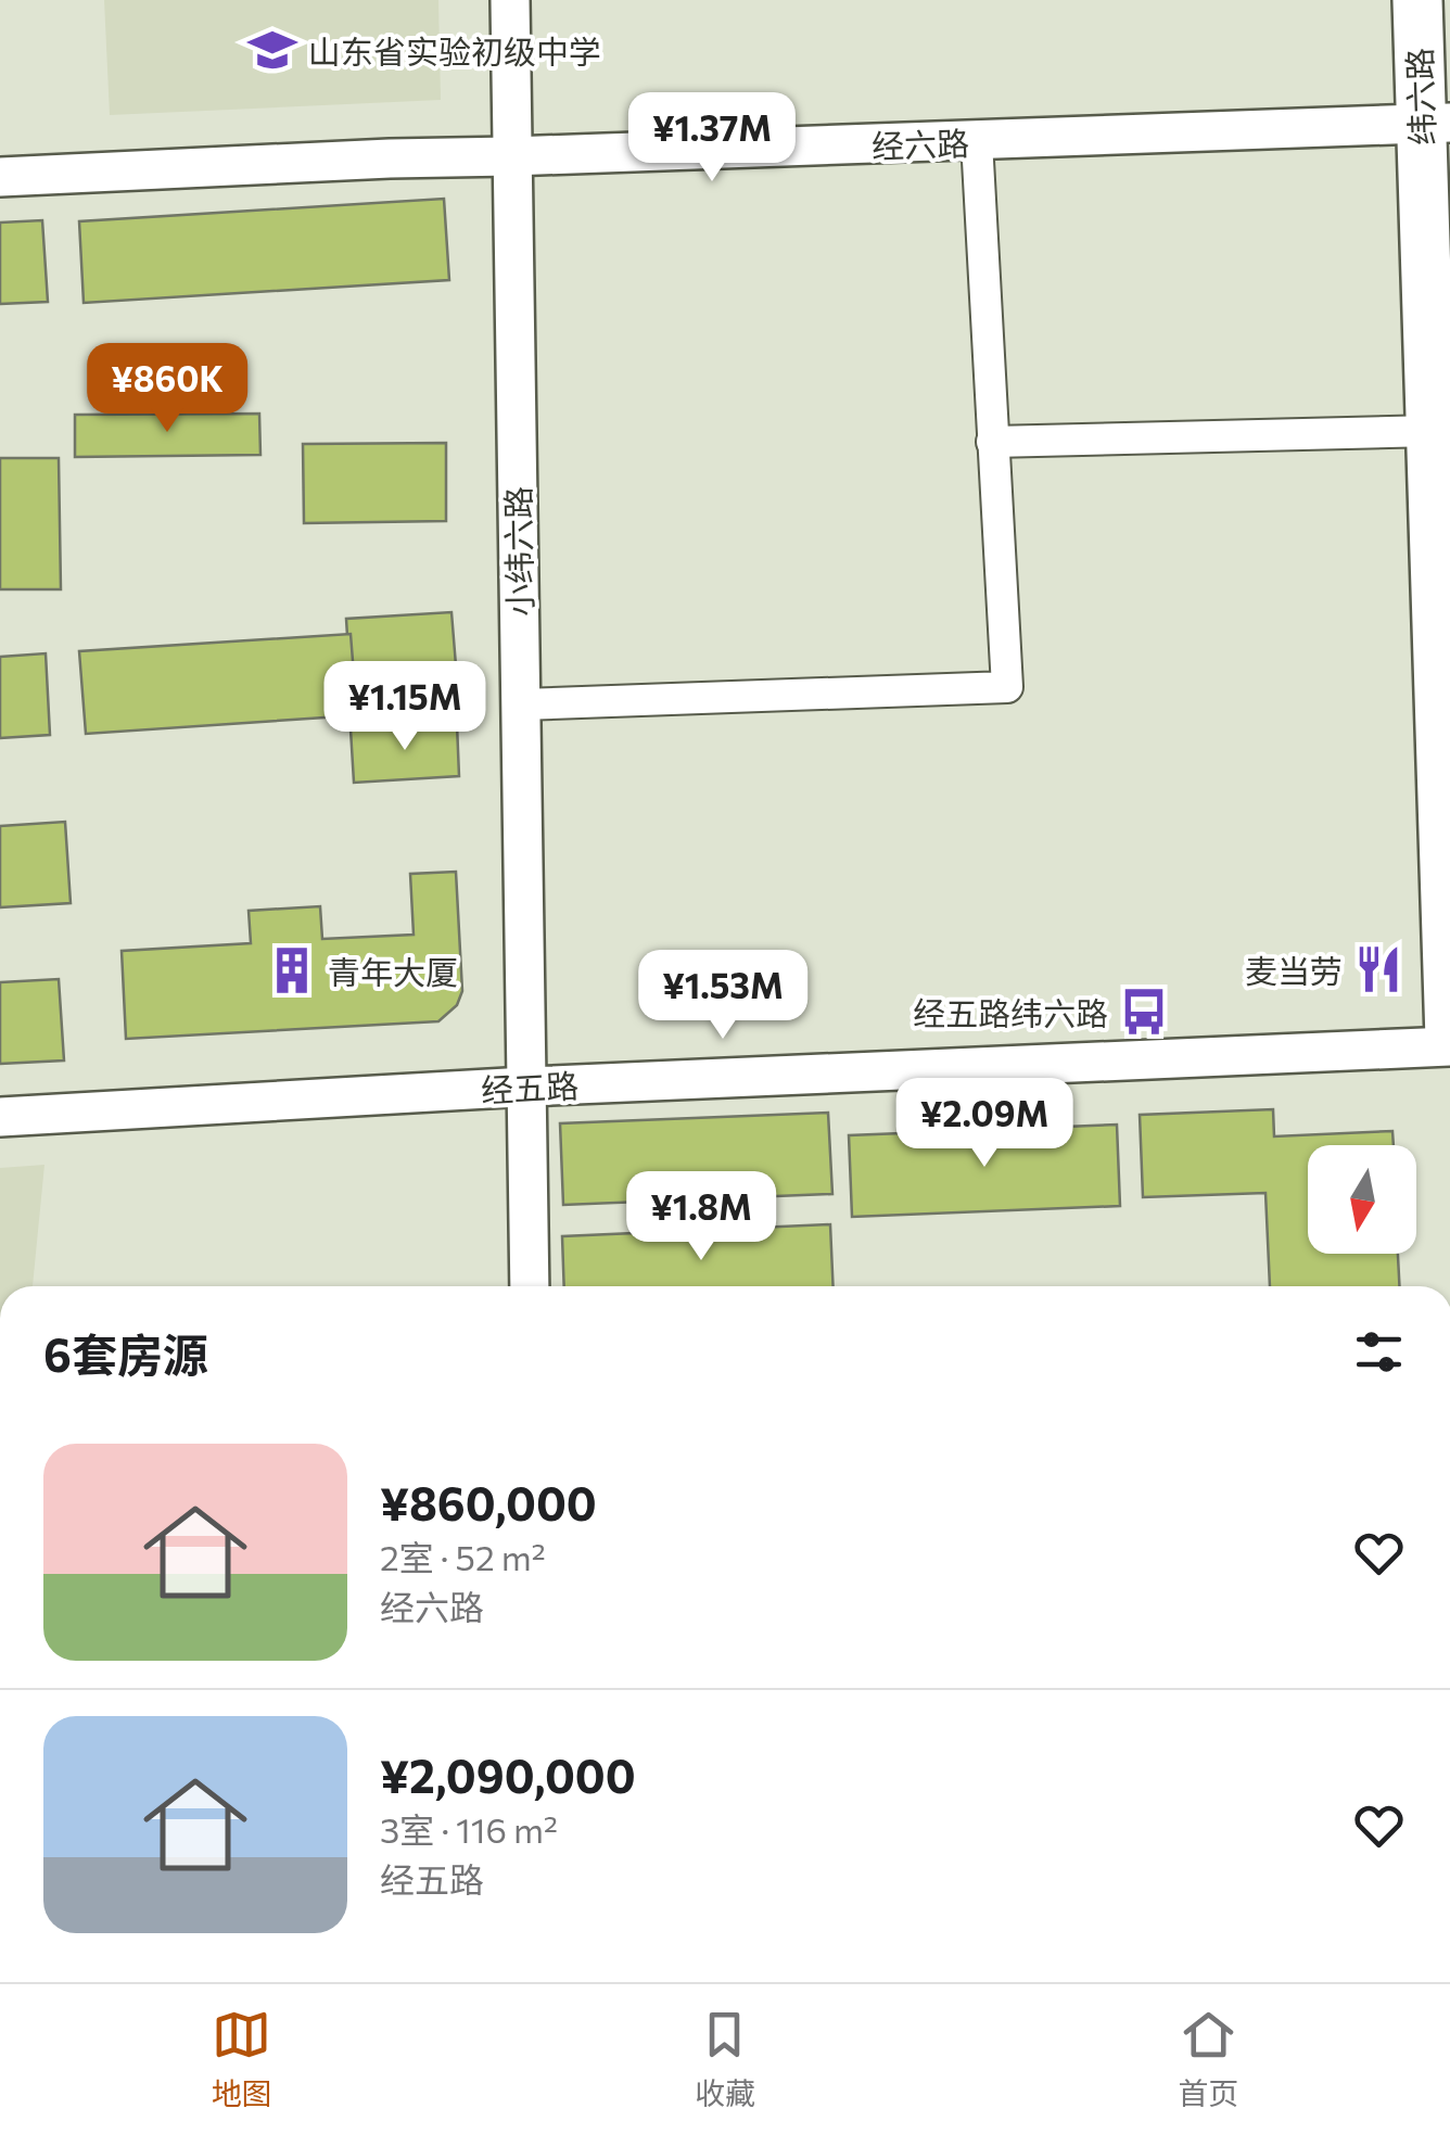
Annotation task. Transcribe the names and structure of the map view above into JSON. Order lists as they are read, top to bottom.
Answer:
{
  "streets": {
    "main road": ["纬六路"],
    "street": ["经六路", "小纬六路", "经五路"]
  },
  "crossings": [
    ["纬六路", "经六路"],
    ["纬六路", "经五路"],
    ["经六路", "小纬六路"],
    ["小纬六路", "经五路"]
  ],
  "places": {
    "school or university": ["山东省实验初级中学"],
    "restaurant": ["麦当劳"],
    "building": ["青年大厦"],
    "bus stop": ["经五路纬六路"]
  },
  "north": "bottom",
  "page": {
    "price": [
      "¥1.37M",
      "¥860K",
      "¥1.15M",
      "¥1.53M",
      "¥2.09M",
      "¥1.8M"
    ],
    "heading": "6套房源",
    "list": [
      {
        "name": "¥860,000",
        "note": "2室 · 52 m² · 经六路"
      },
      {
        "name": "¥2,090,000",
        "note": "3室 · 116 m² · 经五路"
      }
    ],
    "tabs": ["地图", "收藏", "首页"]
  }
}
